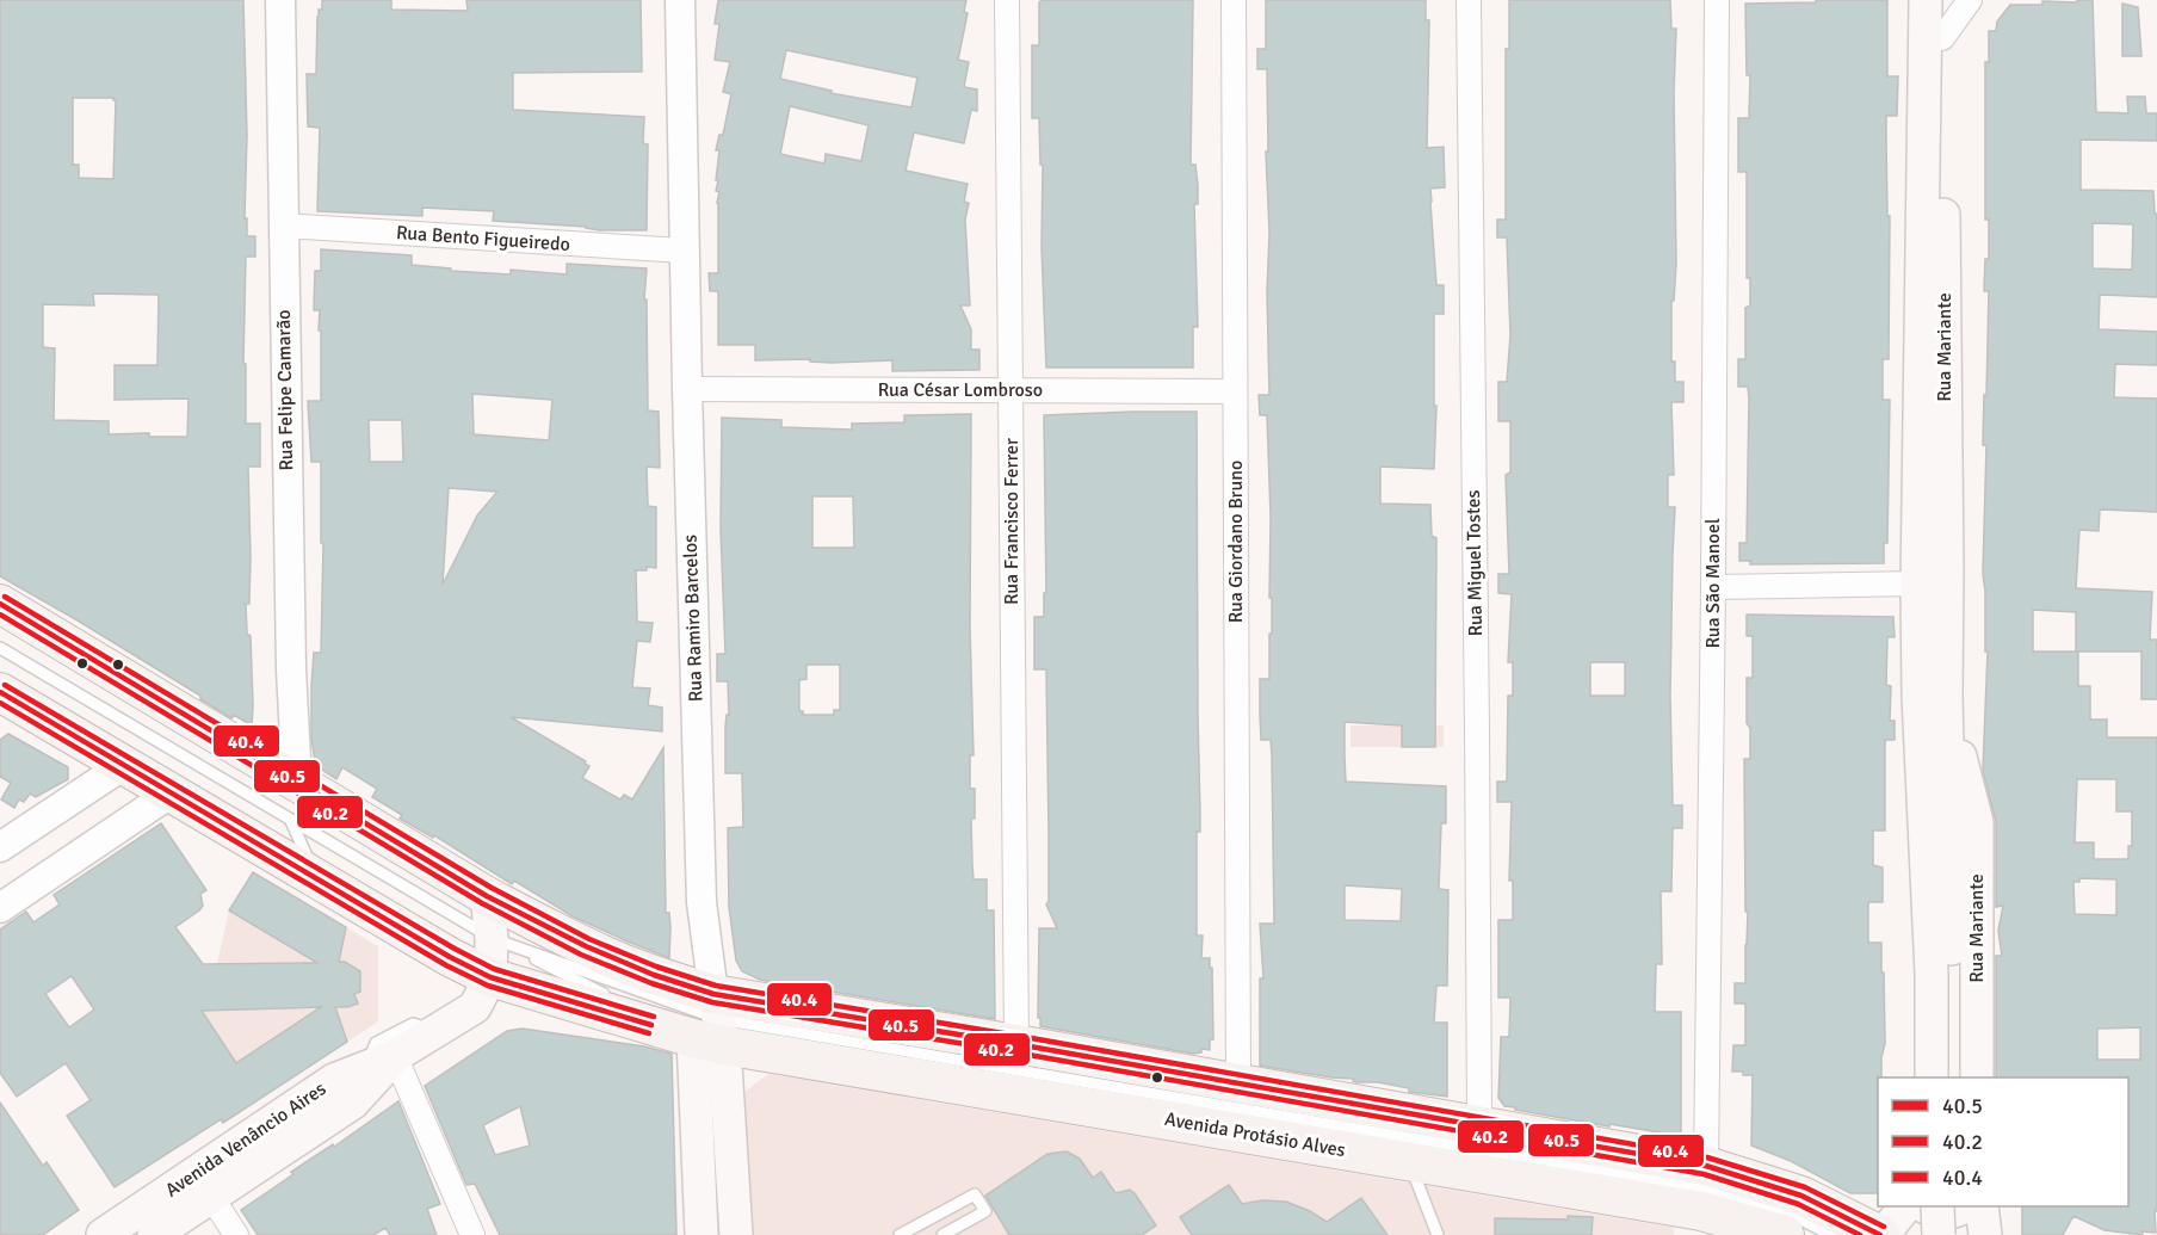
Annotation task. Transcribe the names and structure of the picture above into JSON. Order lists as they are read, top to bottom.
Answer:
{
  "streets": {
    "main road": [
      "Rua Mariante",
      "Rua Ramiro Barcelos",
      "Avenida Protásio Alves",
      "Avenida Venâncio Aires"
    ],
    "street": [
      "Rua Bento Figueiredo",
      "Rua Felipe Camarão",
      "Rua César Lombroso",
      "Rua Francisco Ferrer",
      "Rua Giordano Bruno",
      "Rua Miguel Tostes",
      "Rua São Manoel"
    ]
  },
  "crossings": [
    ["Rua Bento Figueiredo", "Rua Felipe Camarão"],
    ["Rua Bento Figueiredo", "Rua Ramiro Barcelos"],
    ["Rua César Lombroso", "Rua Francisco Ferrer"],
    ["Rua César Lombroso", "Rua Giordano Bruno"],
    ["Rua César Lombroso", "Rua Ramiro Barcelos"],
    ["Rua Ramiro Barcelos", "Avenida Protásio Alves"]
  ],
  "lines": ["transit line 40.4", "transit line 40.5", "transit line 40.2"],
  "legend": ["40.5", "40.2", "40.4"]
}
